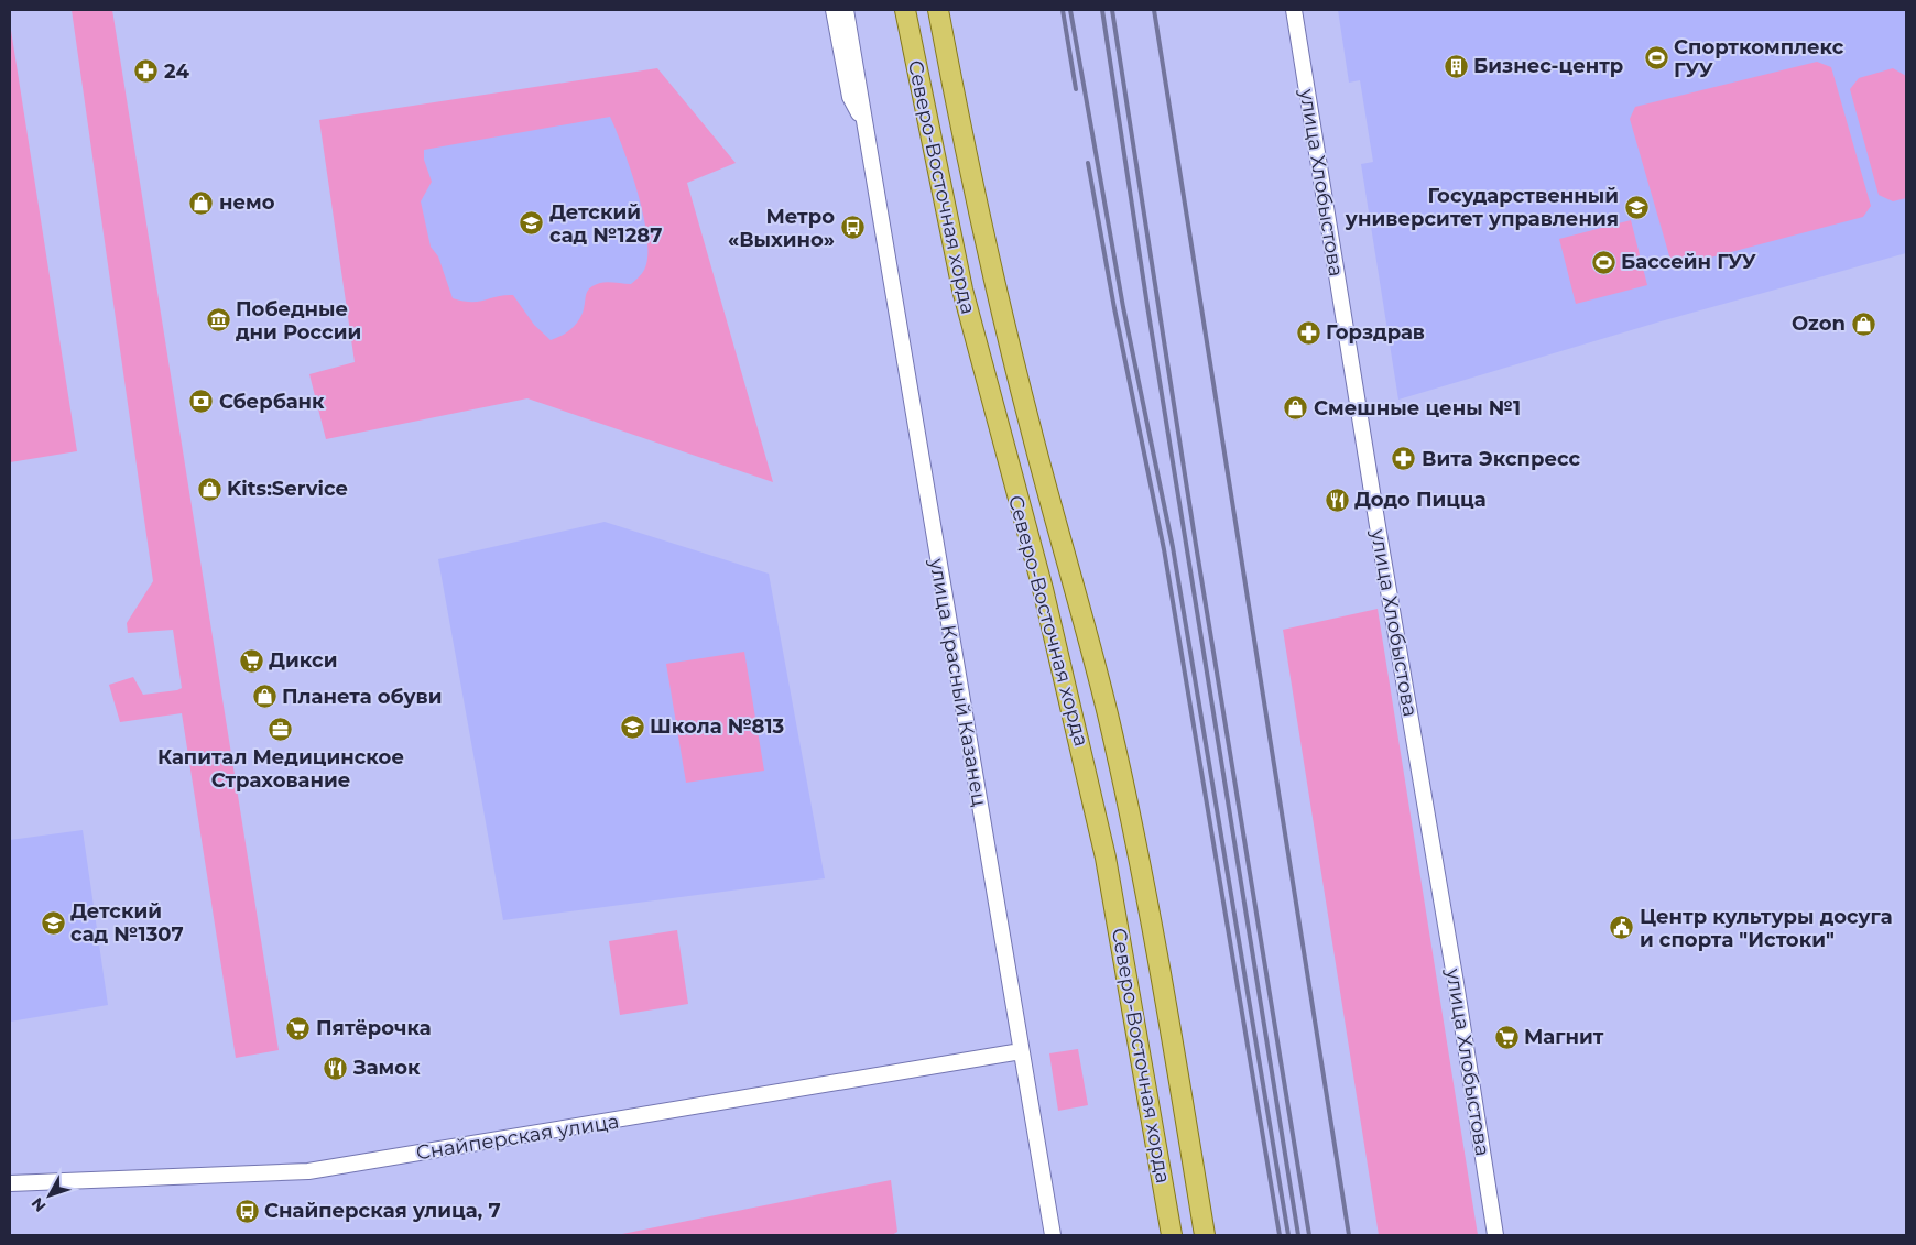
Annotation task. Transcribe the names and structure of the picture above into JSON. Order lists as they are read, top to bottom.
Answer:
{
  "streets": {
    "main road": ["Северо-Восточная хорда"],
    "street": ["улица Хлобыстова", "улица Красный Казанец", "Снайперская улица"]
  },
  "crossings": [
    ["улица Красный Казанец", "Снайперская улица"]
  ],
  "places": {
    "sports": ["Спорткомплекс ГУУ", "Бассейн ГУУ"],
    "building": ["Бизнес-центр"],
    "pharmacy": ["24", "Горздрав", "Вита Экспресс"],
    "shop": [
      "немо",
      "Ozon",
      "Смешные цены №1",
      "Kits:Service",
      "Планета обуви"
    ],
    "school or university": [
      "Государственный университет управления",
      "Детский сад №1287",
      "Школа №813",
      "Детский сад №1307"
    ],
    "bus stop": ["Метро «Выхино»", "Снайперская улица, 7"],
    "museum": ["Победные дни России"],
    "bank": ["Сбербанк"],
    "restaurant": ["Додо Пицца", "Замок"],
    "supermarket": ["Дикси", "Пятёрочка", "Магнит"],
    "office": ["Капитал Медицинское Страхование"],
    "public building": ["Центр культуры досуга и спорта \"Истоки\""]
  },
  "north": "bottom left"
}
